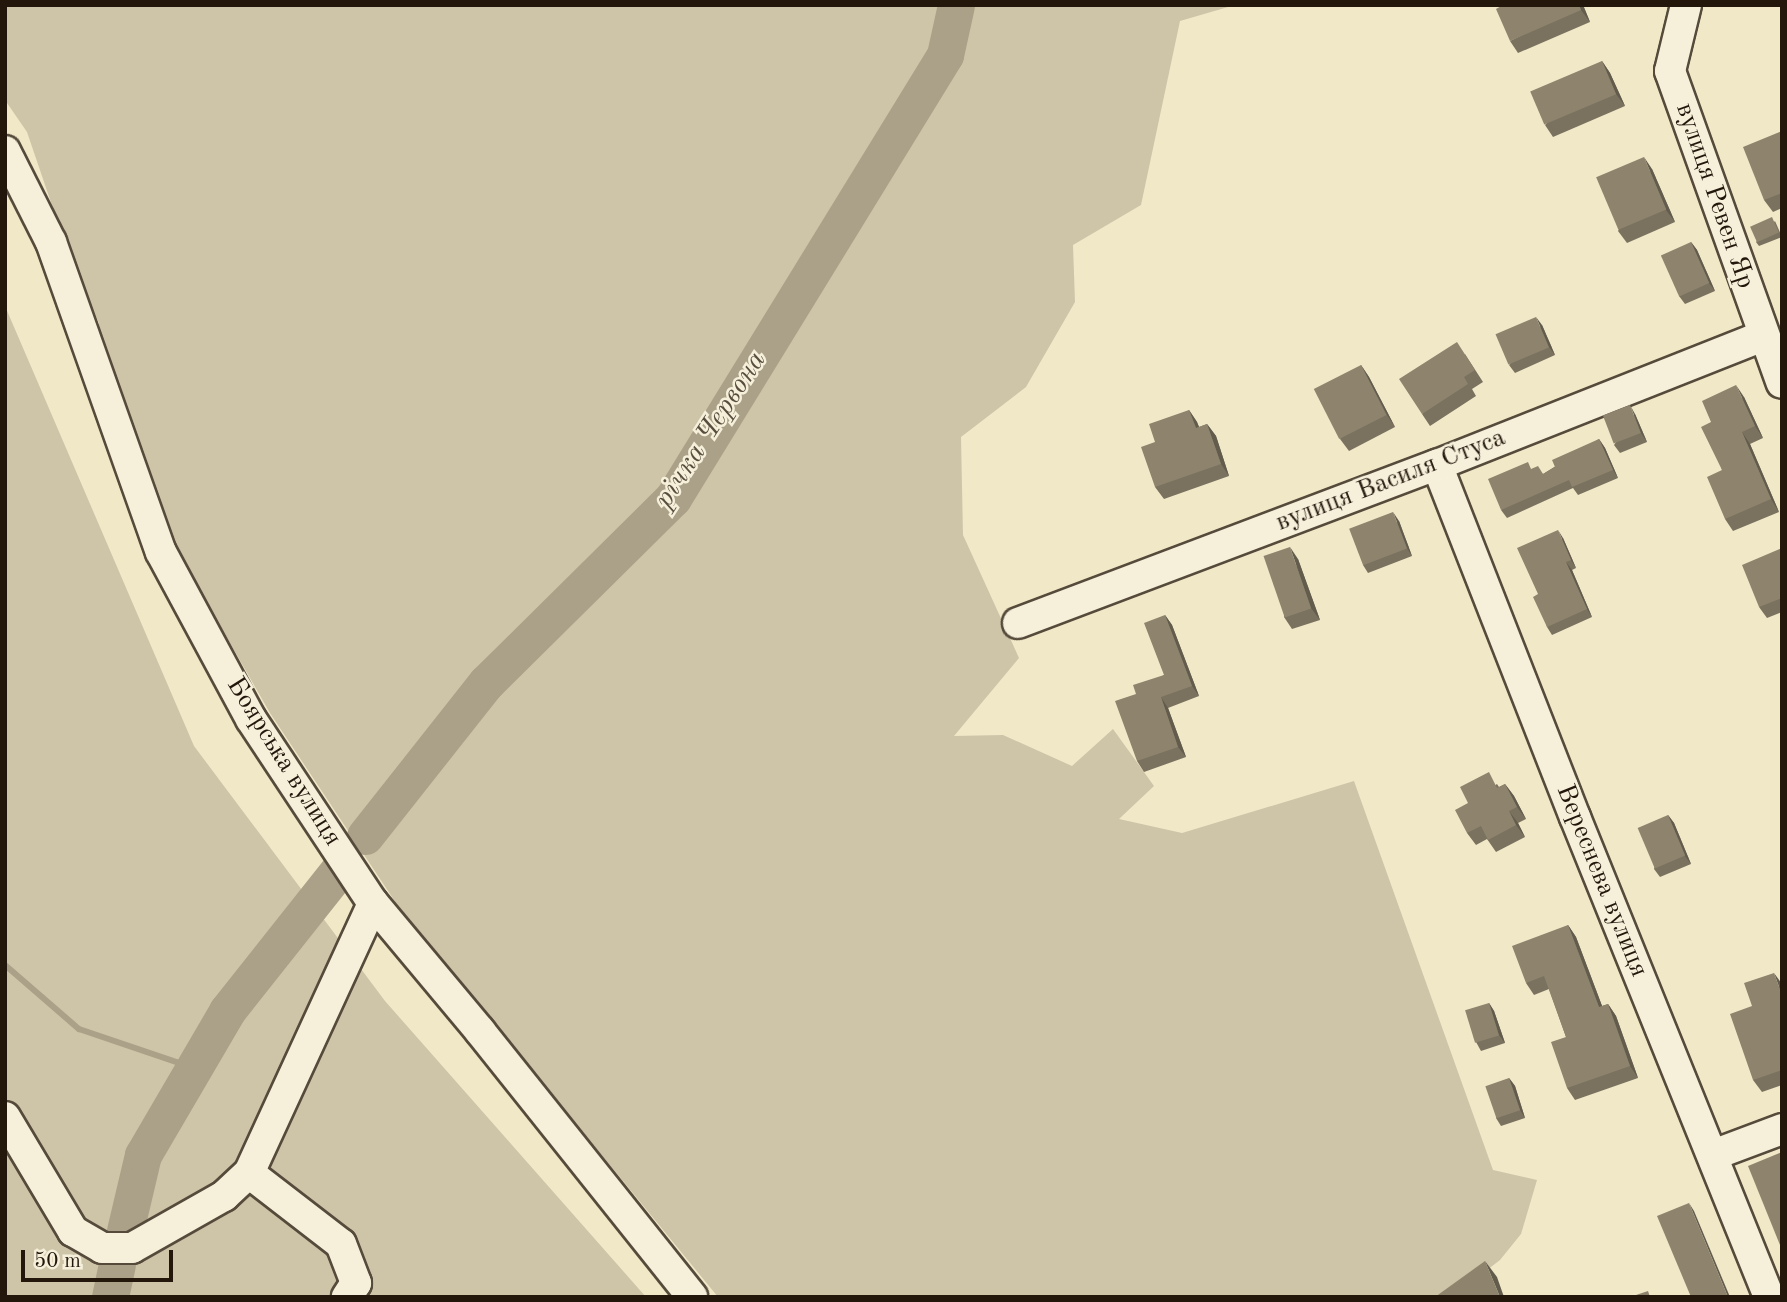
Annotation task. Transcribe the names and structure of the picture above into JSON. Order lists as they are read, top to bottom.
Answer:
{
  "streets": {
    "street": [
      "вулиця Ревен Яр",
      "вулиця Василя Стуса",
      "Боярська вулиця",
      "Вереснева вулиця"
    ]
  },
  "crossings": [
    ["вулиця Ревен Яр", "вулиця Василя Стуса"],
    ["вулиця Василя Стуса", "Вереснева вулиця"]
  ],
  "water": ["річка Червона"],
  "scale_bar": "50 m"
}
